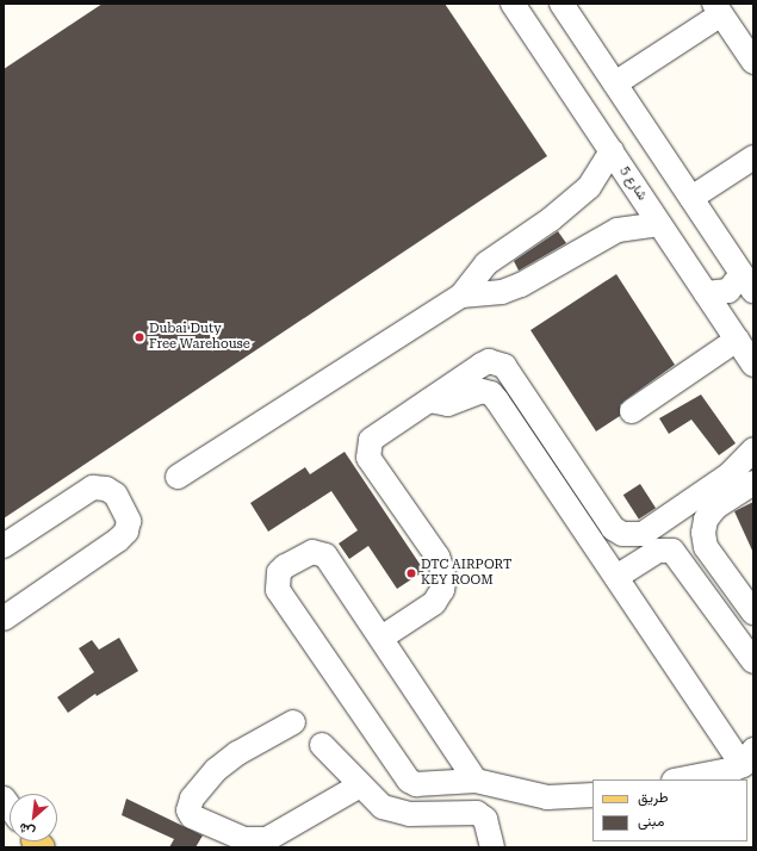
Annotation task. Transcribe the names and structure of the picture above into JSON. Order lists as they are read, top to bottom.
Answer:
{
  "streets": {
    "street": ["شارع 5"]
  },
  "places": ["Dubai Duty Free Warehouse", "DTC AIRPORT KEY ROOM"],
  "legend": ["طريق", "مبنى"],
  "north": "bottom left"
}
